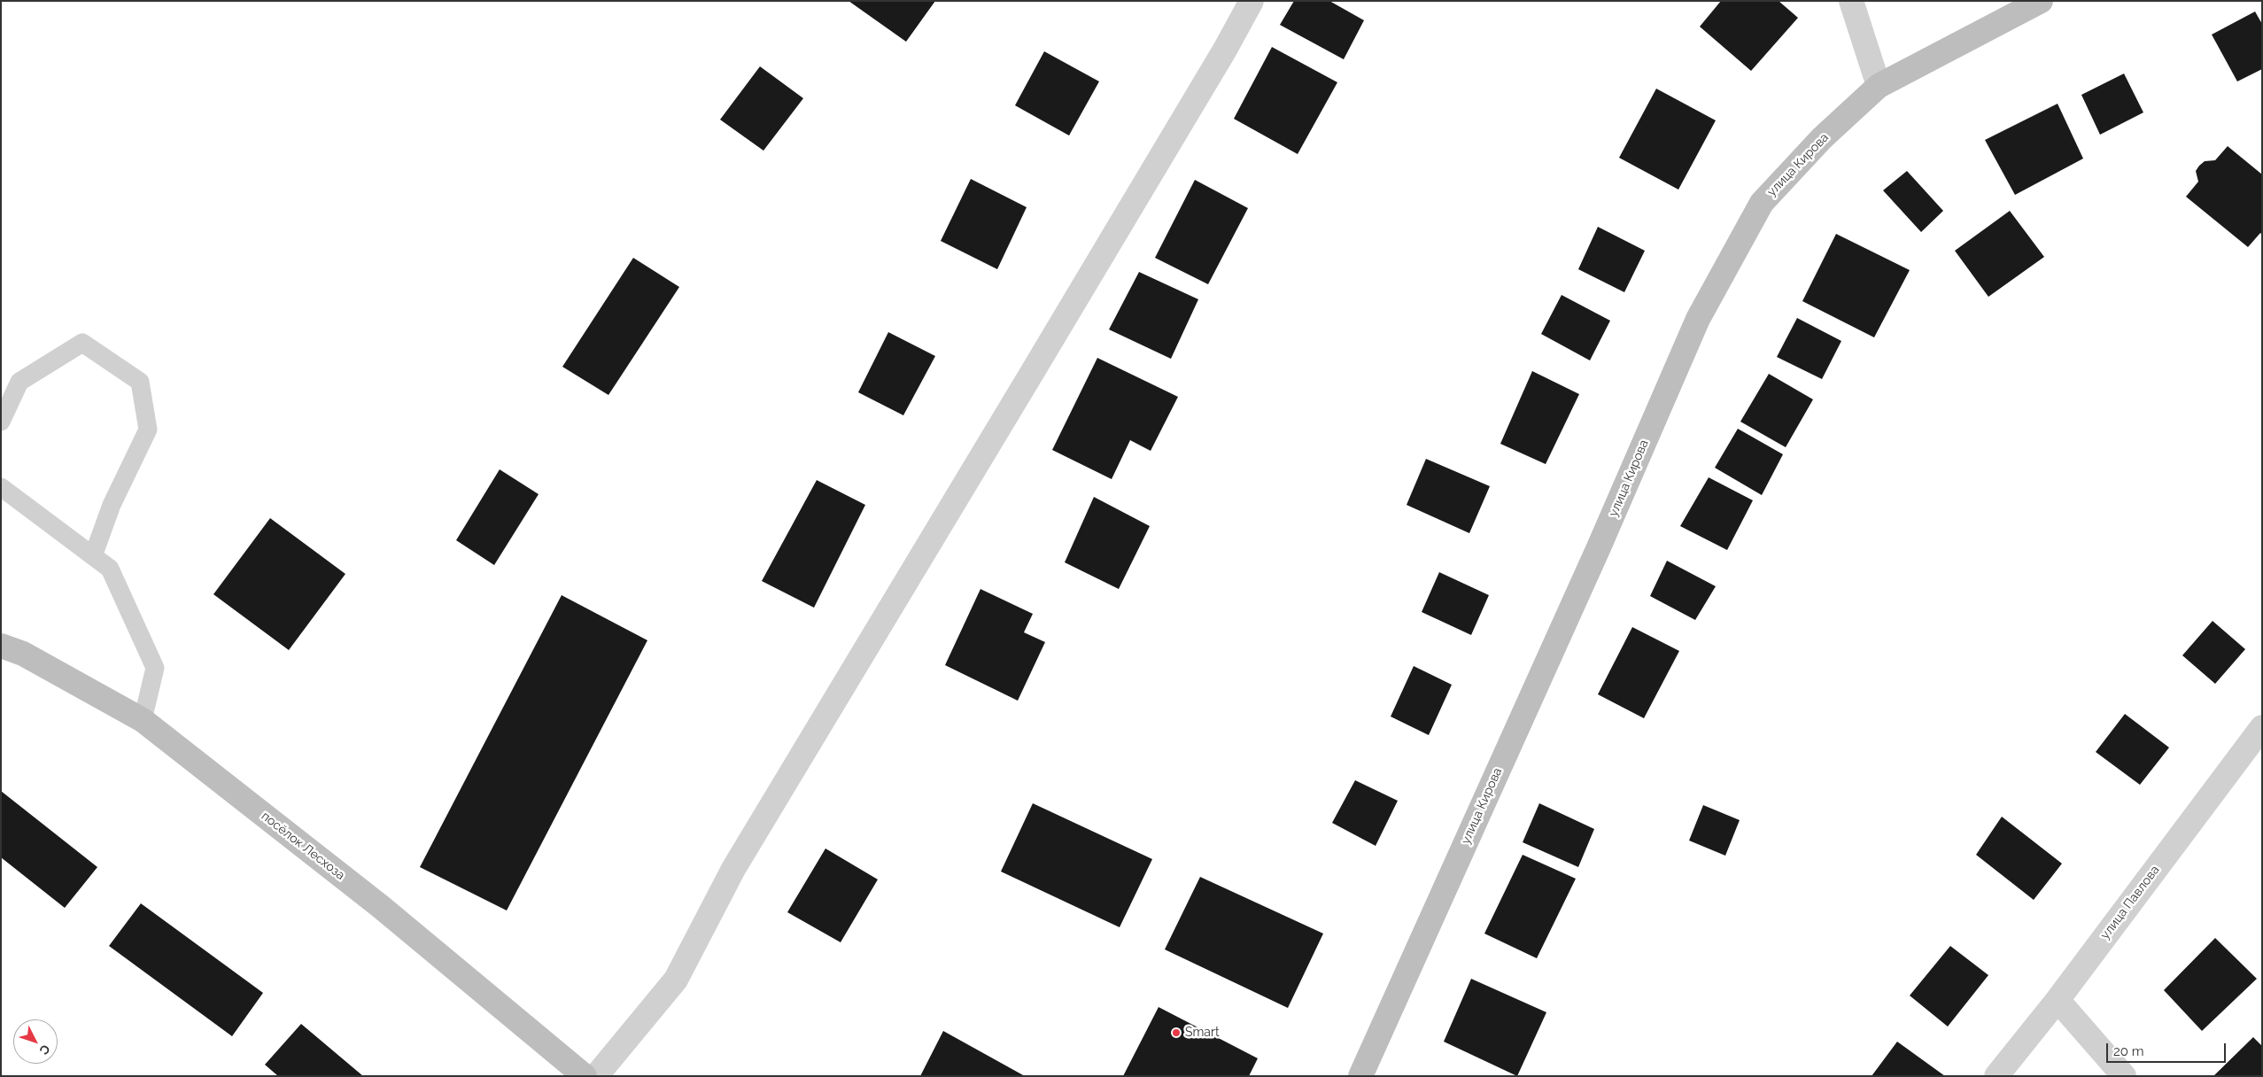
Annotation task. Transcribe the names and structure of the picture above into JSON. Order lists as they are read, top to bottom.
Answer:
{
  "streets": {
    "street": ["улица Кирова", "посёлок Лесхоза", "улица Павлова"]
  },
  "places": ["Smart"],
  "scale_bar": "20 m",
  "north": "bottom right"
}
